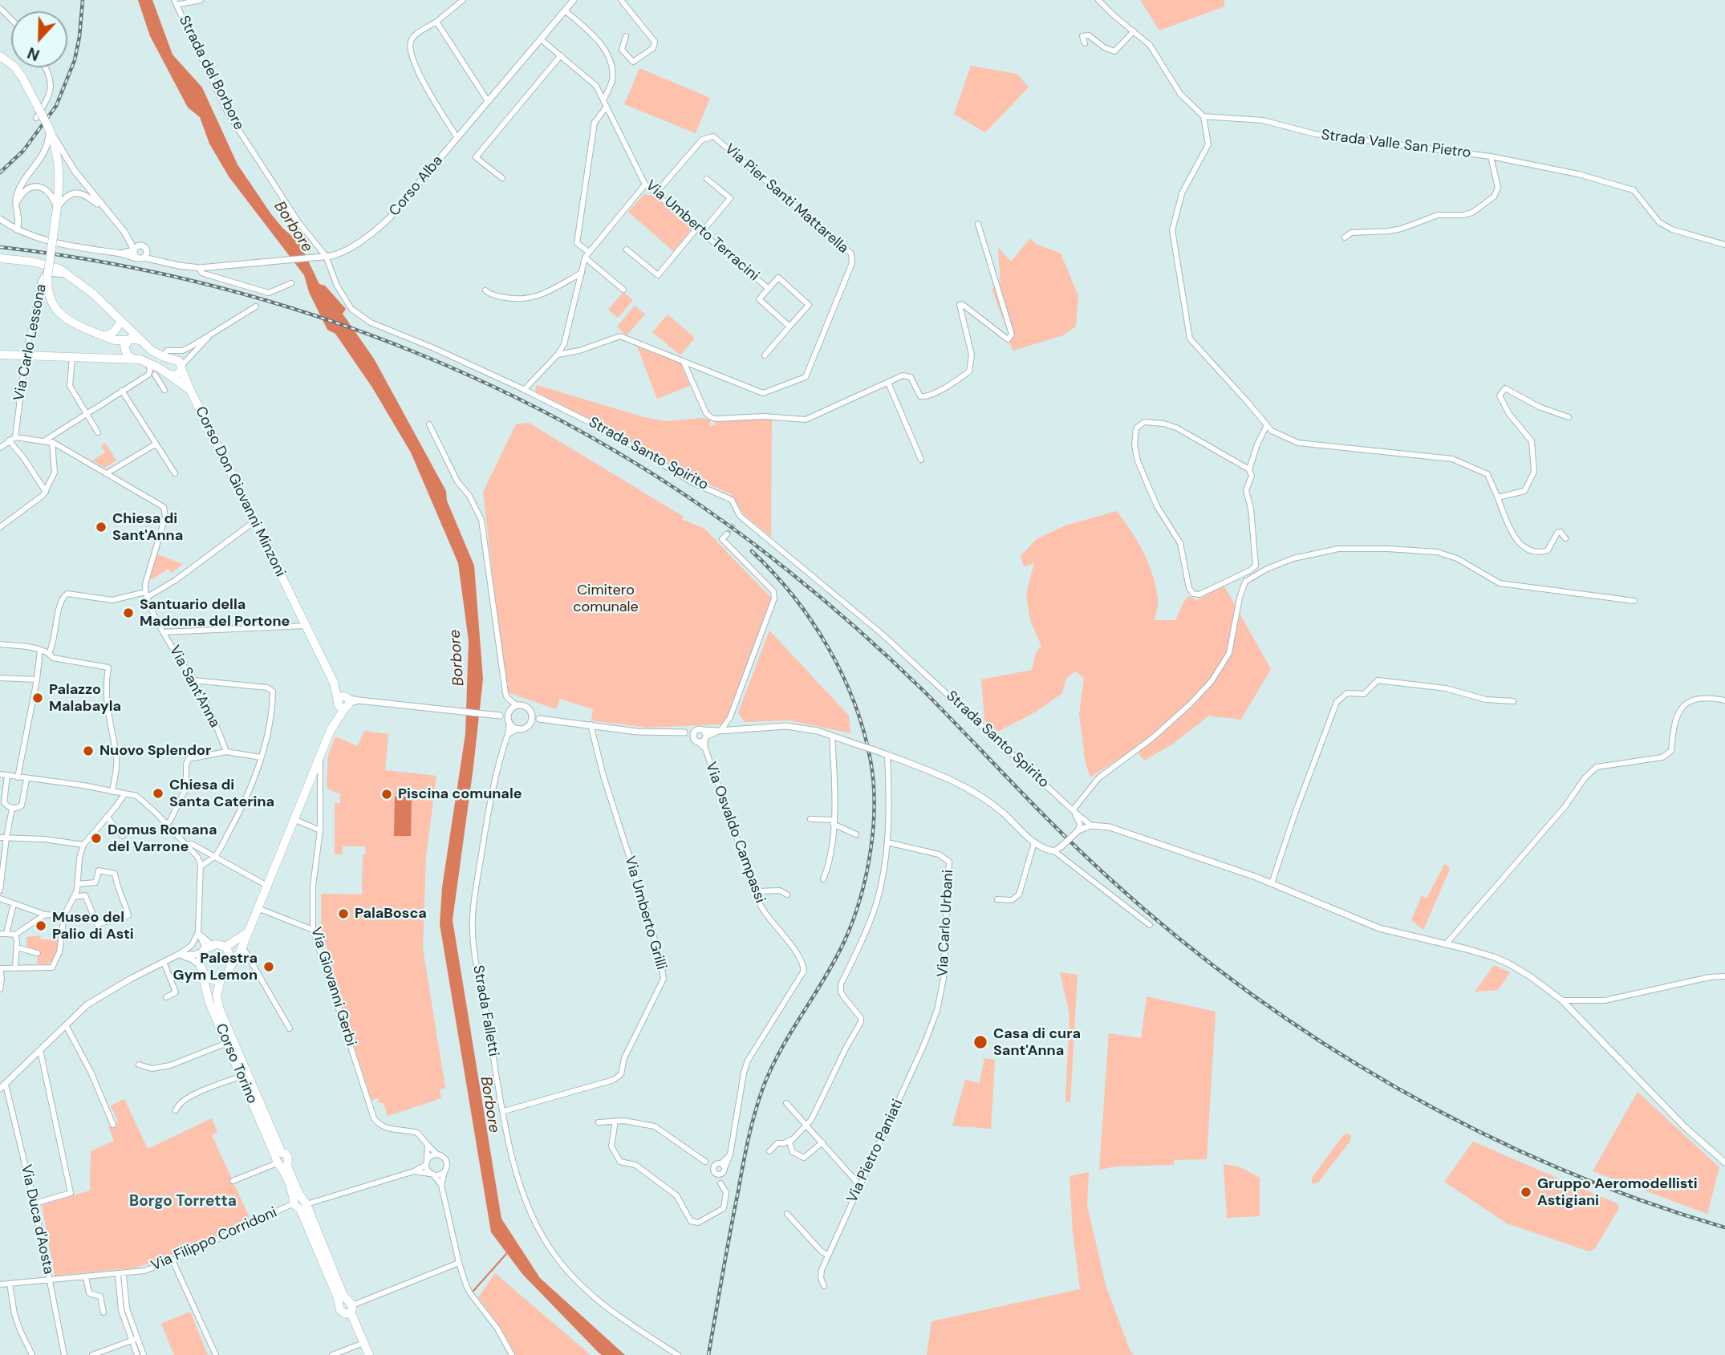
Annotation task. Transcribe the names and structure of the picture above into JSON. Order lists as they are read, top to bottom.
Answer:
{
  "streets": {
    "main road": ["Corso Don Giovanni Minzoni", "Corso Torino"],
    "street": [
      "Strada del Borbore",
      "Strada Valle San Pietro",
      "Corso Alba",
      "Via Pier Santi Mattarella",
      "Via Umberto Terracini",
      "Via Carlo Lessona",
      "Strada Santo Spirito",
      "Via Sant'Anna",
      "Via Osvaldo Campassi",
      "Via Umberto Grilli",
      "Via Carlo Urbani",
      "Via Giovanni Gerbi",
      "Strada Falletti",
      "Via Pietro Paniati",
      "Via Duca d'Aosta",
      "Via Filippo Corridoni"
    ]
  },
  "crossings": [
    ["Strada del Borbore", "Corso Alba"],
    ["Strada del Borbore", "Strada Santo Spirito"],
    ["Corso Alba", "Via Umberto Terracini"],
    ["Corso Alba", "Strada Santo Spirito"],
    ["Via Pier Santi Mattarella", "Via Umberto Terracini"],
    ["Via Carlo Lessona", "Corso Don Giovanni Minzoni"],
    ["Corso Don Giovanni Minzoni", "Via Giovanni Gerbi"],
    ["Corso Don Giovanni Minzoni", "Corso Torino"],
    ["Via Umberto Grilli", "Strada Falletti"],
    ["Via Carlo Urbani", "Via Pietro Paniati"],
    ["Corso Torino", "Via Filippo Corridoni"],
    ["Via Duca d'Aosta", "Via Filippo Corridoni"]
  ],
  "districts": ["Borgo Torretta"],
  "water": ["Borbore"],
  "parks": ["Cimitero comunale"],
  "places": [
    "Chiesa di Sant'Anna",
    "Santuario della Madonna del Portone",
    "Palazzo Malabayla",
    "Nuovo Splendor",
    "Chiesa di Santa Caterina",
    "Piscina comunale",
    "Domus Romana del Varrone",
    "PalaBosca",
    "Museo del Palio di Asti",
    "Palestra Gym Lemon",
    "Casa di cura Sant'Anna",
    "Gruppo Aeromodellisti Astigiani"
  ],
  "north": "bottom"
}
